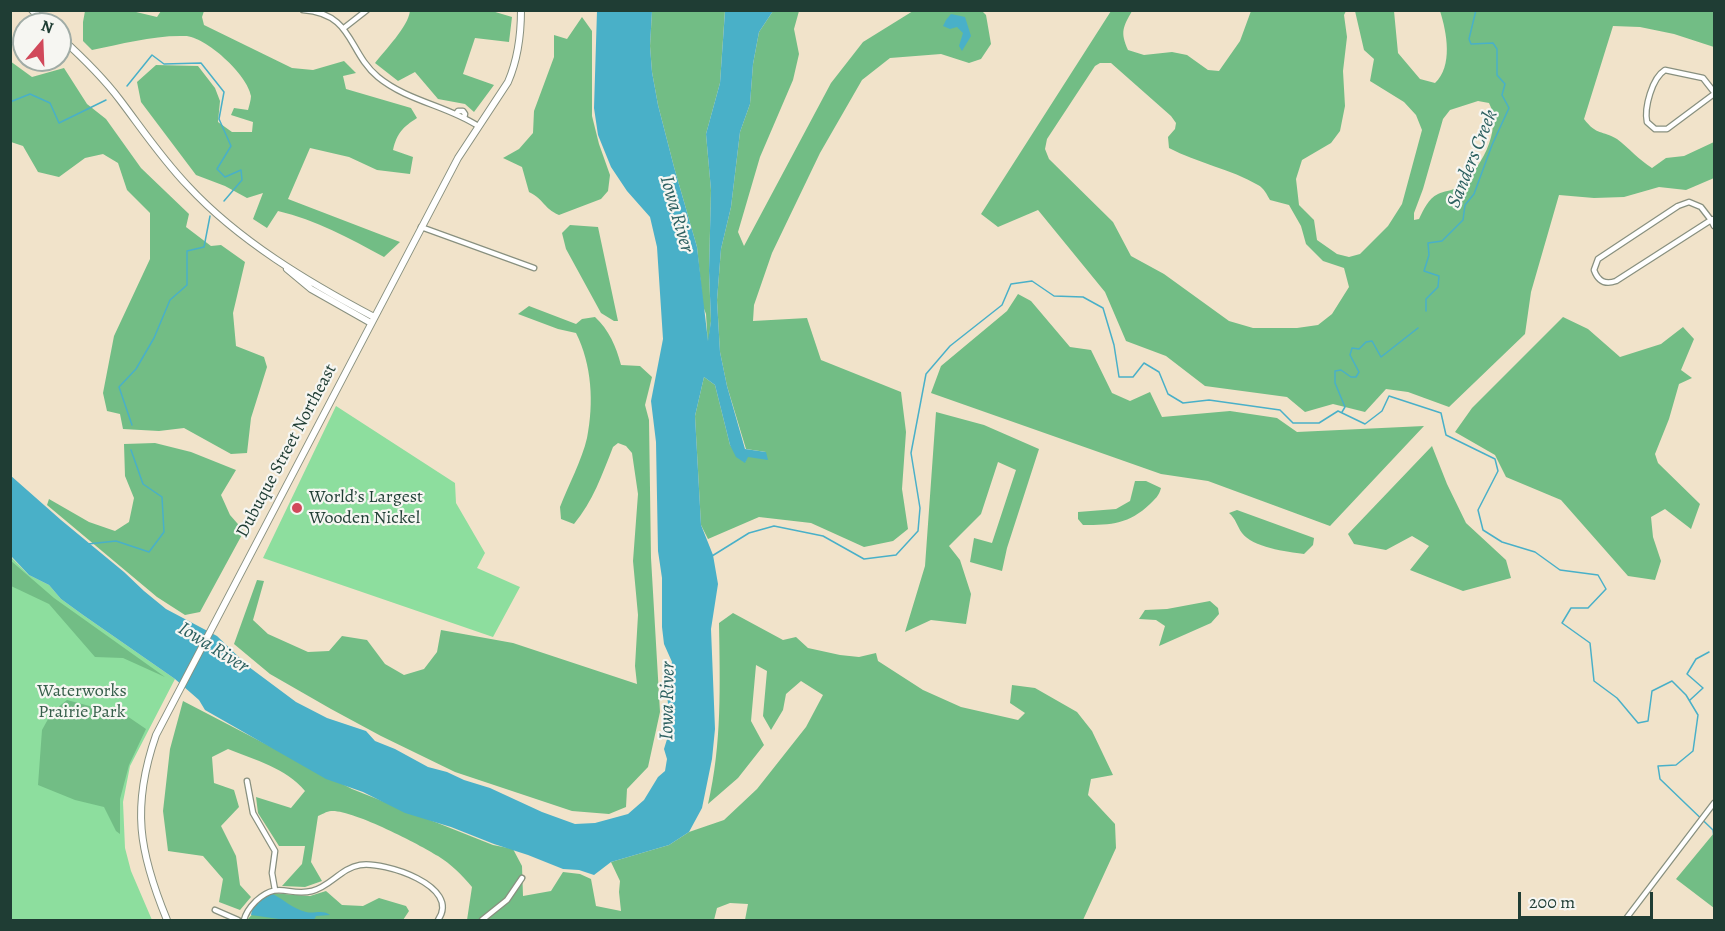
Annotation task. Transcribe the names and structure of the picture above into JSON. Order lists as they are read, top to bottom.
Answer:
{
  "streets": {
    "main road": ["Dubuque Street Northeast"]
  },
  "water": ["Sanders Creek", "Iowa River"],
  "parks": ["Waterworks Prairie Park"],
  "places": ["World’s Largest Wooden Nickel"],
  "scale_bar": "200 m",
  "north": "top"
}
